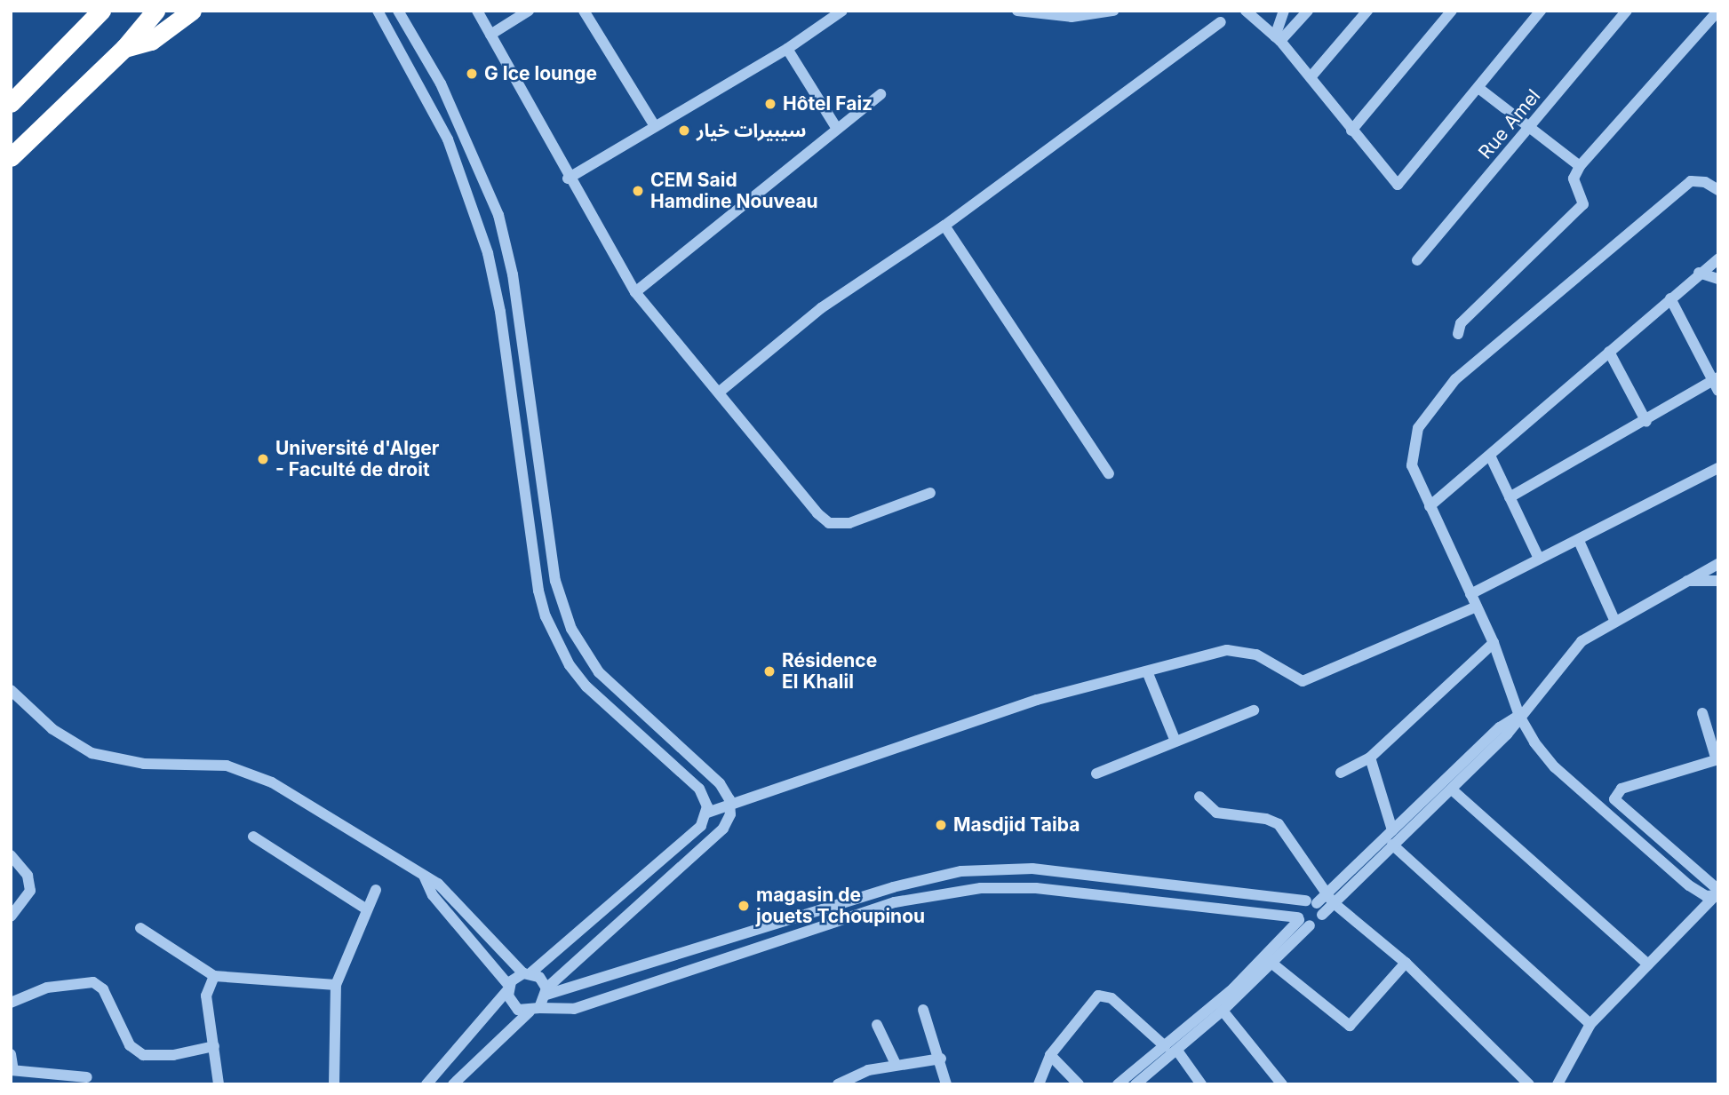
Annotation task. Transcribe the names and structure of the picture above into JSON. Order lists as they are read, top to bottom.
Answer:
{
  "streets": {
    "street": ["Rue Amel"]
  },
  "places": [
    "G Ice lounge",
    "Hôtel Faiz",
    "سيبيرات خيار",
    "CEM Said Hamdine Nouveau",
    "Université d'Alger - Faculté de droit",
    "Résidence El Khalil",
    "Masdjid Taiba",
    "magasin de jouets Tchoupinou"
  ]
}
